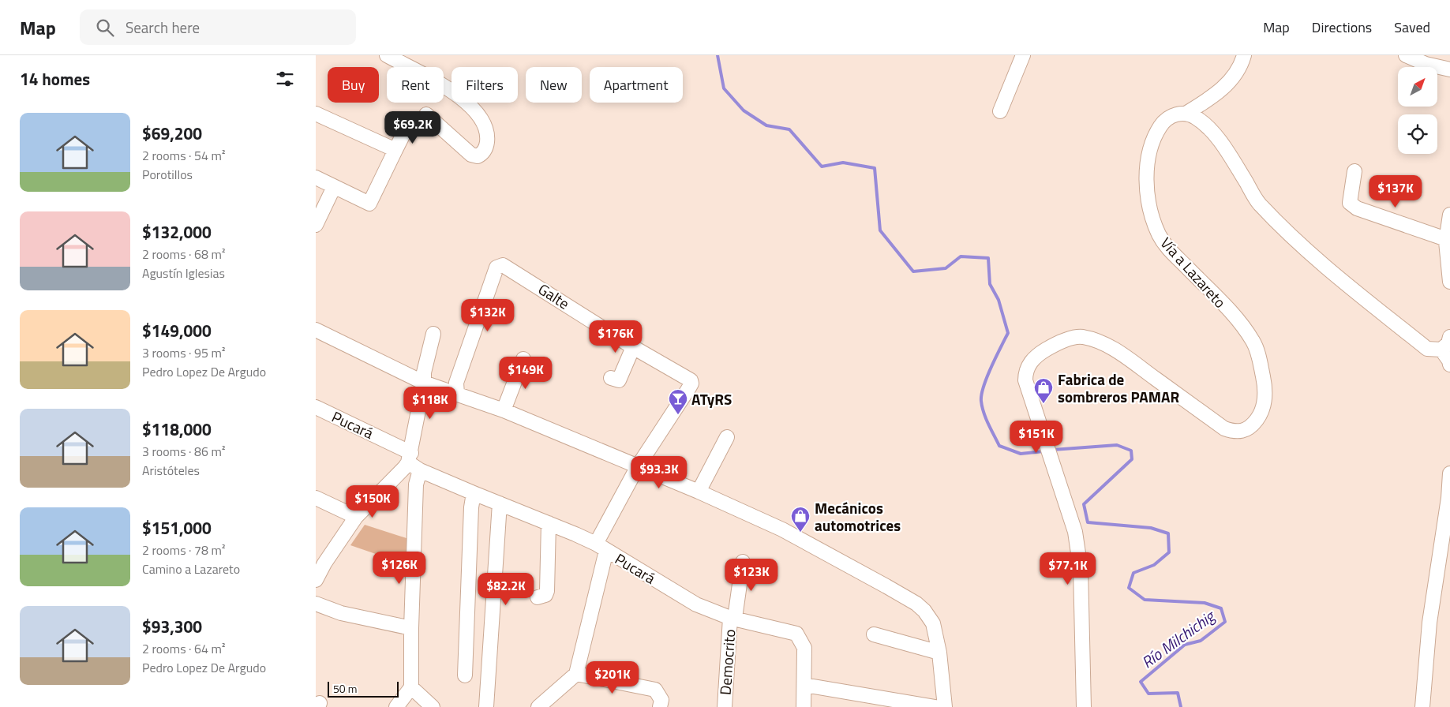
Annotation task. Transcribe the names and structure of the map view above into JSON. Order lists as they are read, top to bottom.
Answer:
{
  "streets": {
    "street": [
      "Vía a Lazareto",
      "Galte",
      "Pucará",
      "Democrito"
    ]
  },
  "crossings": [
    ["Galte", "Pucará"],
    ["Pucará", "Democrito"]
  ],
  "water": ["Río Milchichig"],
  "places": {
    "shop": ["Fabrica de sombreros PAMAR", "Mecánicos automotrices"],
    "bar": ["ATyRS"]
  },
  "scale_bar": "50 m",
  "north": "top right",
  "page": {
    "header": "Map",
    "search": "Search here",
    "nav": ["Map", "Directions", "Saved"],
    "heading": "14 homes",
    "chip": [
      "Buy",
      "Rent",
      "Filters",
      "New",
      "Apartment"
    ],
    "list": [
      {
        "name": "$69,200",
        "note": "2 rooms · 54 m² · Porotillos"
      },
      {
        "name": "$132,000",
        "note": "2 rooms · 68 m² · Agustín Iglesias"
      },
      {
        "name": "$149,000",
        "note": "3 rooms · 95 m² · Pedro Lopez De Argudo"
      },
      {
        "name": "$118,000",
        "note": "3 rooms · 86 m² · Aristóteles"
      },
      {
        "name": "$151,000",
        "note": "2 rooms · 78 m² · Camino a Lazareto"
      },
      {
        "name": "$93,300",
        "note": "2 rooms · 64 m² · Pedro Lopez De Argudo"
      }
    ],
    "price": [
      "$69.2K",
      "$137K",
      "$132K",
      "$176K",
      "$149K",
      "$118K",
      "$151K",
      "$93.3K",
      "$150K",
      "$126K",
      "$77.1K",
      "$123K",
      "$82.2K",
      "$201K"
    ],
    "scale": "50 m"
  }
}
